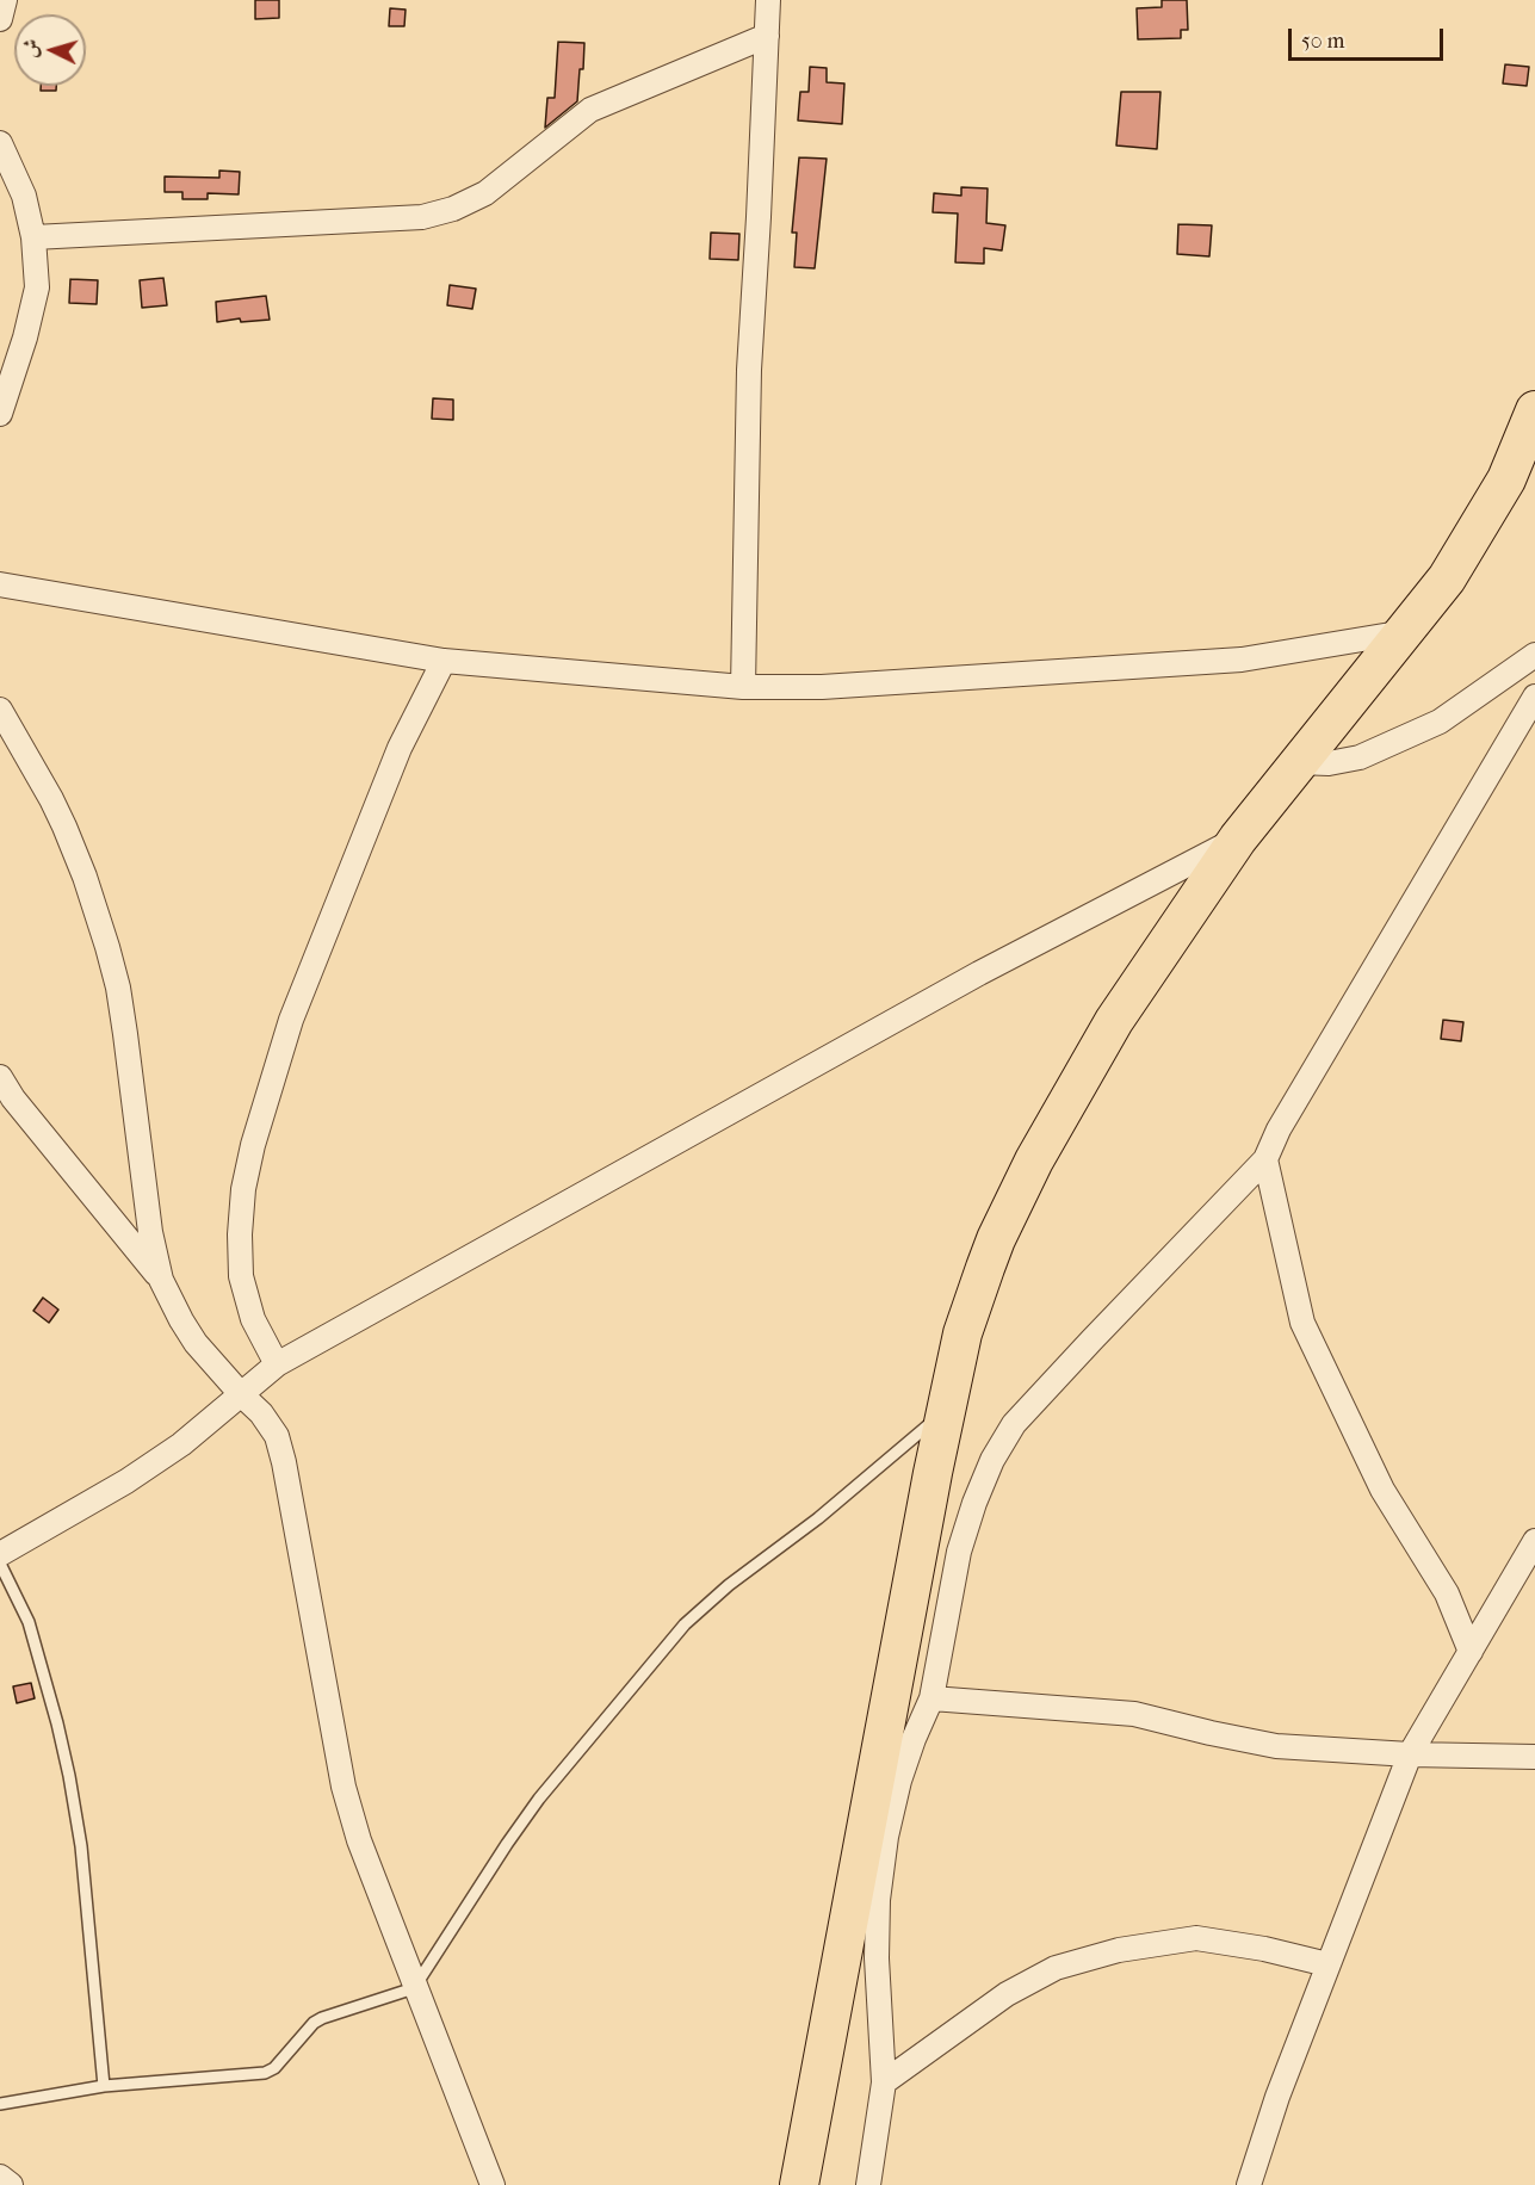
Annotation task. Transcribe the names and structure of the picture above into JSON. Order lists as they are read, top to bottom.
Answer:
{
  "scale_bar": "50 m",
  "north": "left"
}
